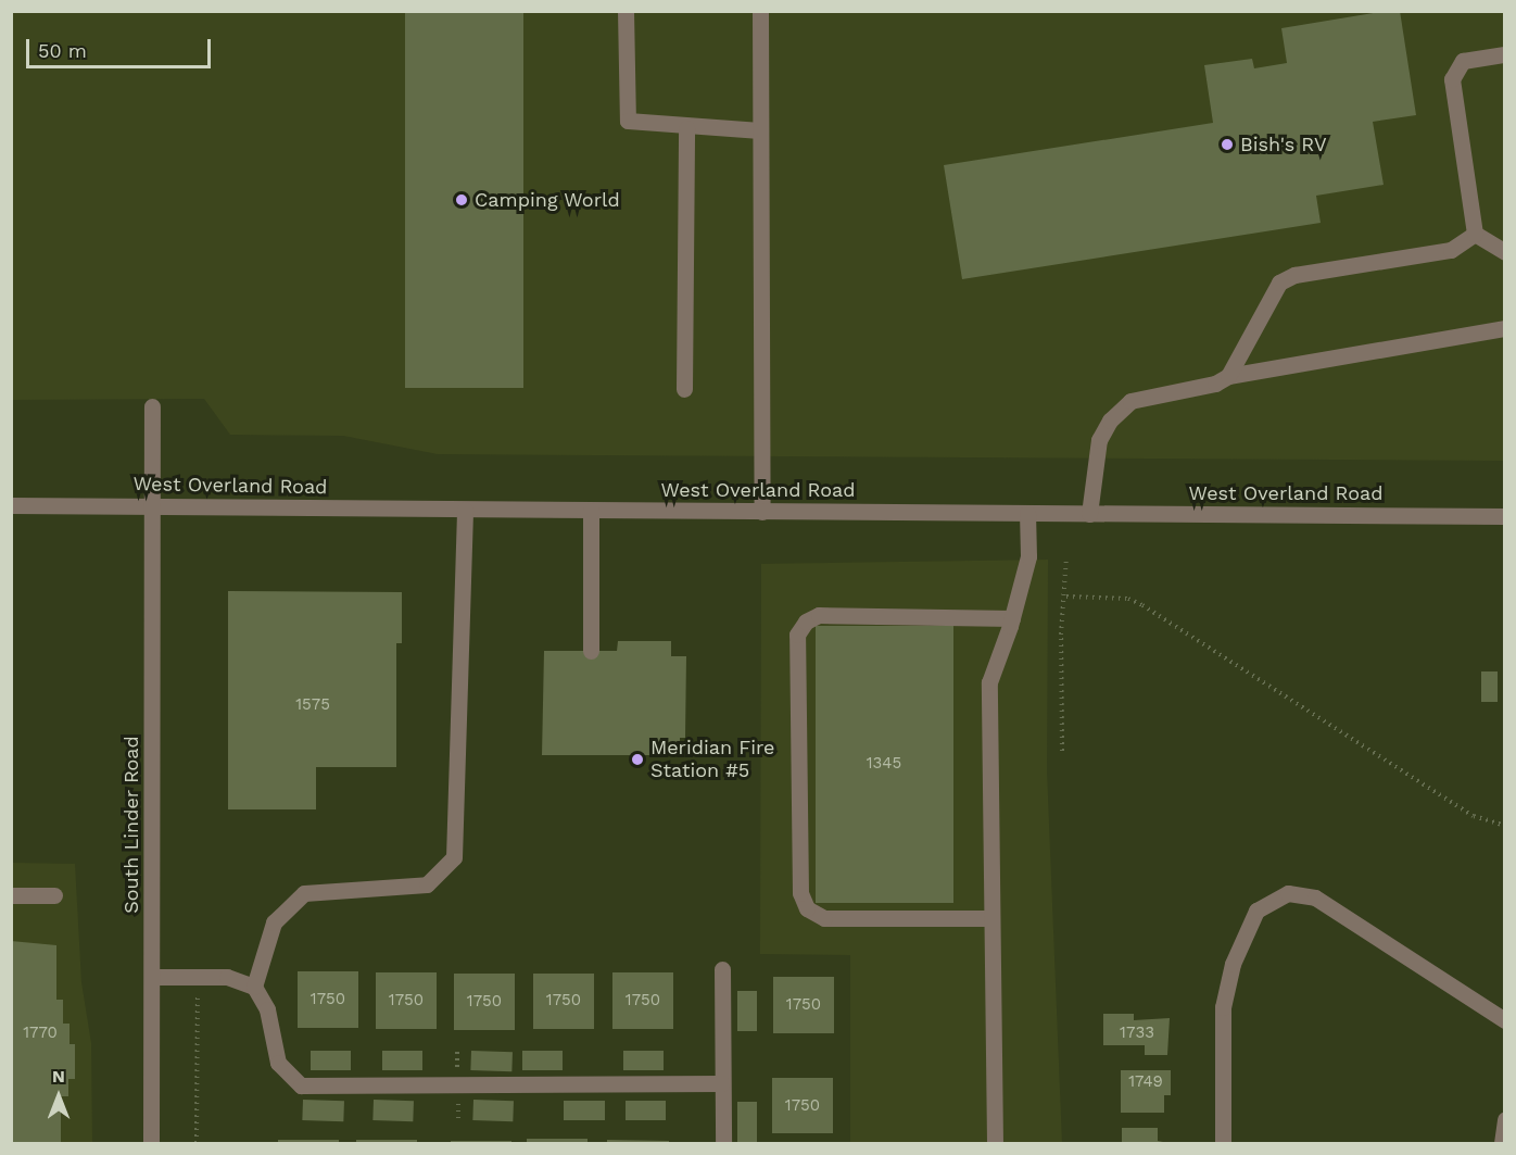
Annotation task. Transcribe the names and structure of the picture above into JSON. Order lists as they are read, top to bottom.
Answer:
{
  "streets": {
    "street": ["West Overland Road", "South Linder Road"]
  },
  "crossings": [
    ["West Overland Road", "South Linder Road"]
  ],
  "places": ["Bish's RV", "Camping World", "Meridian Fire Station #5"],
  "house_numbers": [
    "1575",
    "1345",
    "1750",
    "1750",
    "1750",
    "1750",
    "1750",
    "1750",
    "1770",
    "1733",
    "1749",
    "1750"
  ],
  "scale_bar": "50 m",
  "north": "top"
}
